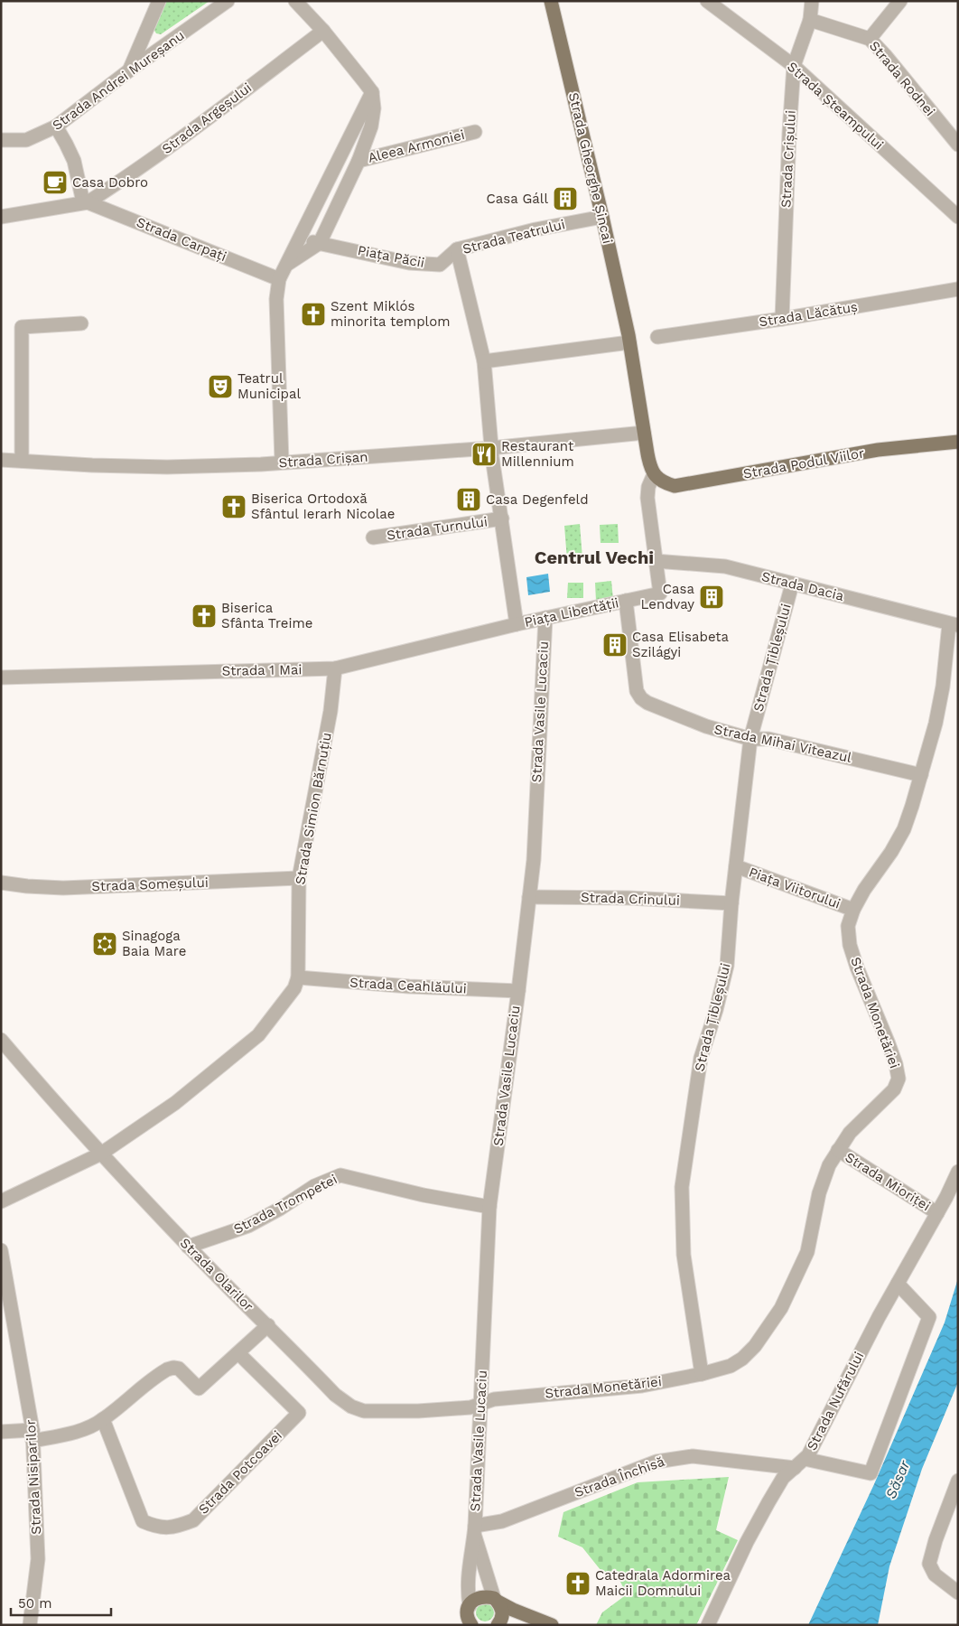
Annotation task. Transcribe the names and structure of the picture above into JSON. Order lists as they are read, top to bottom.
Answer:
{
  "streets": {
    "main road": ["Strada Gheorghe Șincai", "Strada Podul Viilor"],
    "street": [
      "Strada Rodnei",
      "Strada Andrei Mureșanu",
      "Strada Șteampului",
      "Strada Argeșului",
      "Aleea Armoniei",
      "Strada Crișului",
      "Strada Teatrului",
      "Strada Carpați",
      "Piața Păcii",
      "Strada Lăcătuș",
      "Strada Crișan",
      "Strada Turnului",
      "Strada Dacia",
      "Piața Libertății",
      "Strada Țibleșului",
      "Strada 1 Mai",
      "Strada Vasile Lucaciu",
      "Strada Mihai Viteazul",
      "Strada Simion Bărnuțiu",
      "Strada Someșului",
      "Piața Viitorului",
      "Strada Crinului",
      "Strada Ceahlăului",
      "Strada Monetăriei",
      "Strada Mioriței",
      "Strada Trompetei",
      "Strada Olarilor",
      "Strada Nufărului",
      "Strada Potcoavei",
      "Strada Nisiparilor",
      "Strada Închisă"
    ]
  },
  "crossings": [
    ["Strada Rodnei", "Strada Crișului"],
    ["Strada Șteampului", "Strada Crișului"],
    ["Strada Argeșului", "Strada Carpați"],
    ["Strada Crișului", "Strada Lăcătuș"],
    ["Strada Gheorghe Șincai", "Strada Teatrului"],
    ["Strada Gheorghe Șincai", "Strada Crișan"],
    ["Strada Gheorghe Șincai", "Strada Podul Viilor"],
    ["Strada Gheorghe Șincai", "Piața Libertății"],
    ["Strada Teatrului", "Piața Păcii"],
    ["Strada Teatrului", "Piața Libertății"],
    ["Strada Crișan", "Piața Libertății"],
    ["Strada Podul Viilor", "Piața Libertății"],
    ["Strada Turnului", "Piața Libertății"],
    ["Strada Dacia", "Piața Libertății"],
    ["Strada Dacia", "Strada Țibleșului"],
    ["Strada Dacia", "Strada Monetăriei"],
    ["Piața Libertății", "Strada 1 Mai"],
    ["Piața Libertății", "Strada Vasile Lucaciu"],
    ["Piața Libertății", "Strada Mihai Viteazul"],
    ["Strada Țibleșului", "Strada Mihai Viteazul"],
    ["Strada Țibleșului", "Piața Viitorului"],
    ["Strada Țibleșului", "Strada Crinului"],
    ["Strada Țibleșului", "Strada Monetăriei"],
    ["Strada 1 Mai", "Strada Simion Bărnuțiu"],
    ["Strada Vasile Lucaciu", "Strada Crinului"],
    ["Strada Vasile Lucaciu", "Strada Ceahlăului"],
    ["Strada Vasile Lucaciu", "Strada Monetăriei"],
    ["Strada Vasile Lucaciu", "Strada Trompetei"],
    ["Strada Vasile Lucaciu", "Strada Olarilor"],
    ["Strada Vasile Lucaciu", "Strada Închisă"],
    ["Strada Mihai Viteazul", "Strada Monetăriei"],
    ["Strada Simion Bărnuțiu", "Strada Someșului"],
    ["Strada Simion Bărnuțiu", "Strada Ceahlăului"],
    ["Strada Simion Bărnuțiu", "Strada Olarilor"],
    ["Piața Viitorului", "Strada Monetăriei"],
    ["Strada Monetăriei", "Strada Mioriței"],
    ["Strada Monetăriei", "Strada Olarilor"],
    ["Strada Mioriței", "Strada Nufărului"],
    ["Strada Trompetei", "Strada Olarilor"],
    ["Strada Nufărului", "Strada Închisă"]
  ],
  "districts": ["Centrul Vechi"],
  "water": ["Săsar"],
  "places": {
    "cafe": ["Casa Dobro"],
    "building": [
      "Casa Gáll",
      "Casa Degenfeld",
      "Casa Lendvay",
      "Casa Elisabeta Szilágyi"
    ],
    "church": [
      "Szent Miklós minorita templom",
      "Biserica Ortodoxă Sfântul Ierarh Nicolae",
      "Biserica Sfânta Treime",
      "Catedrala Adormirea Maicii Domnului"
    ],
    "theatre": ["Teatrul Municipal"],
    "restaurant": ["Restaurant Millennium"],
    "synagogue": ["Sinagoga Baia Mare"]
  },
  "scale_bar": "50 m"
}
